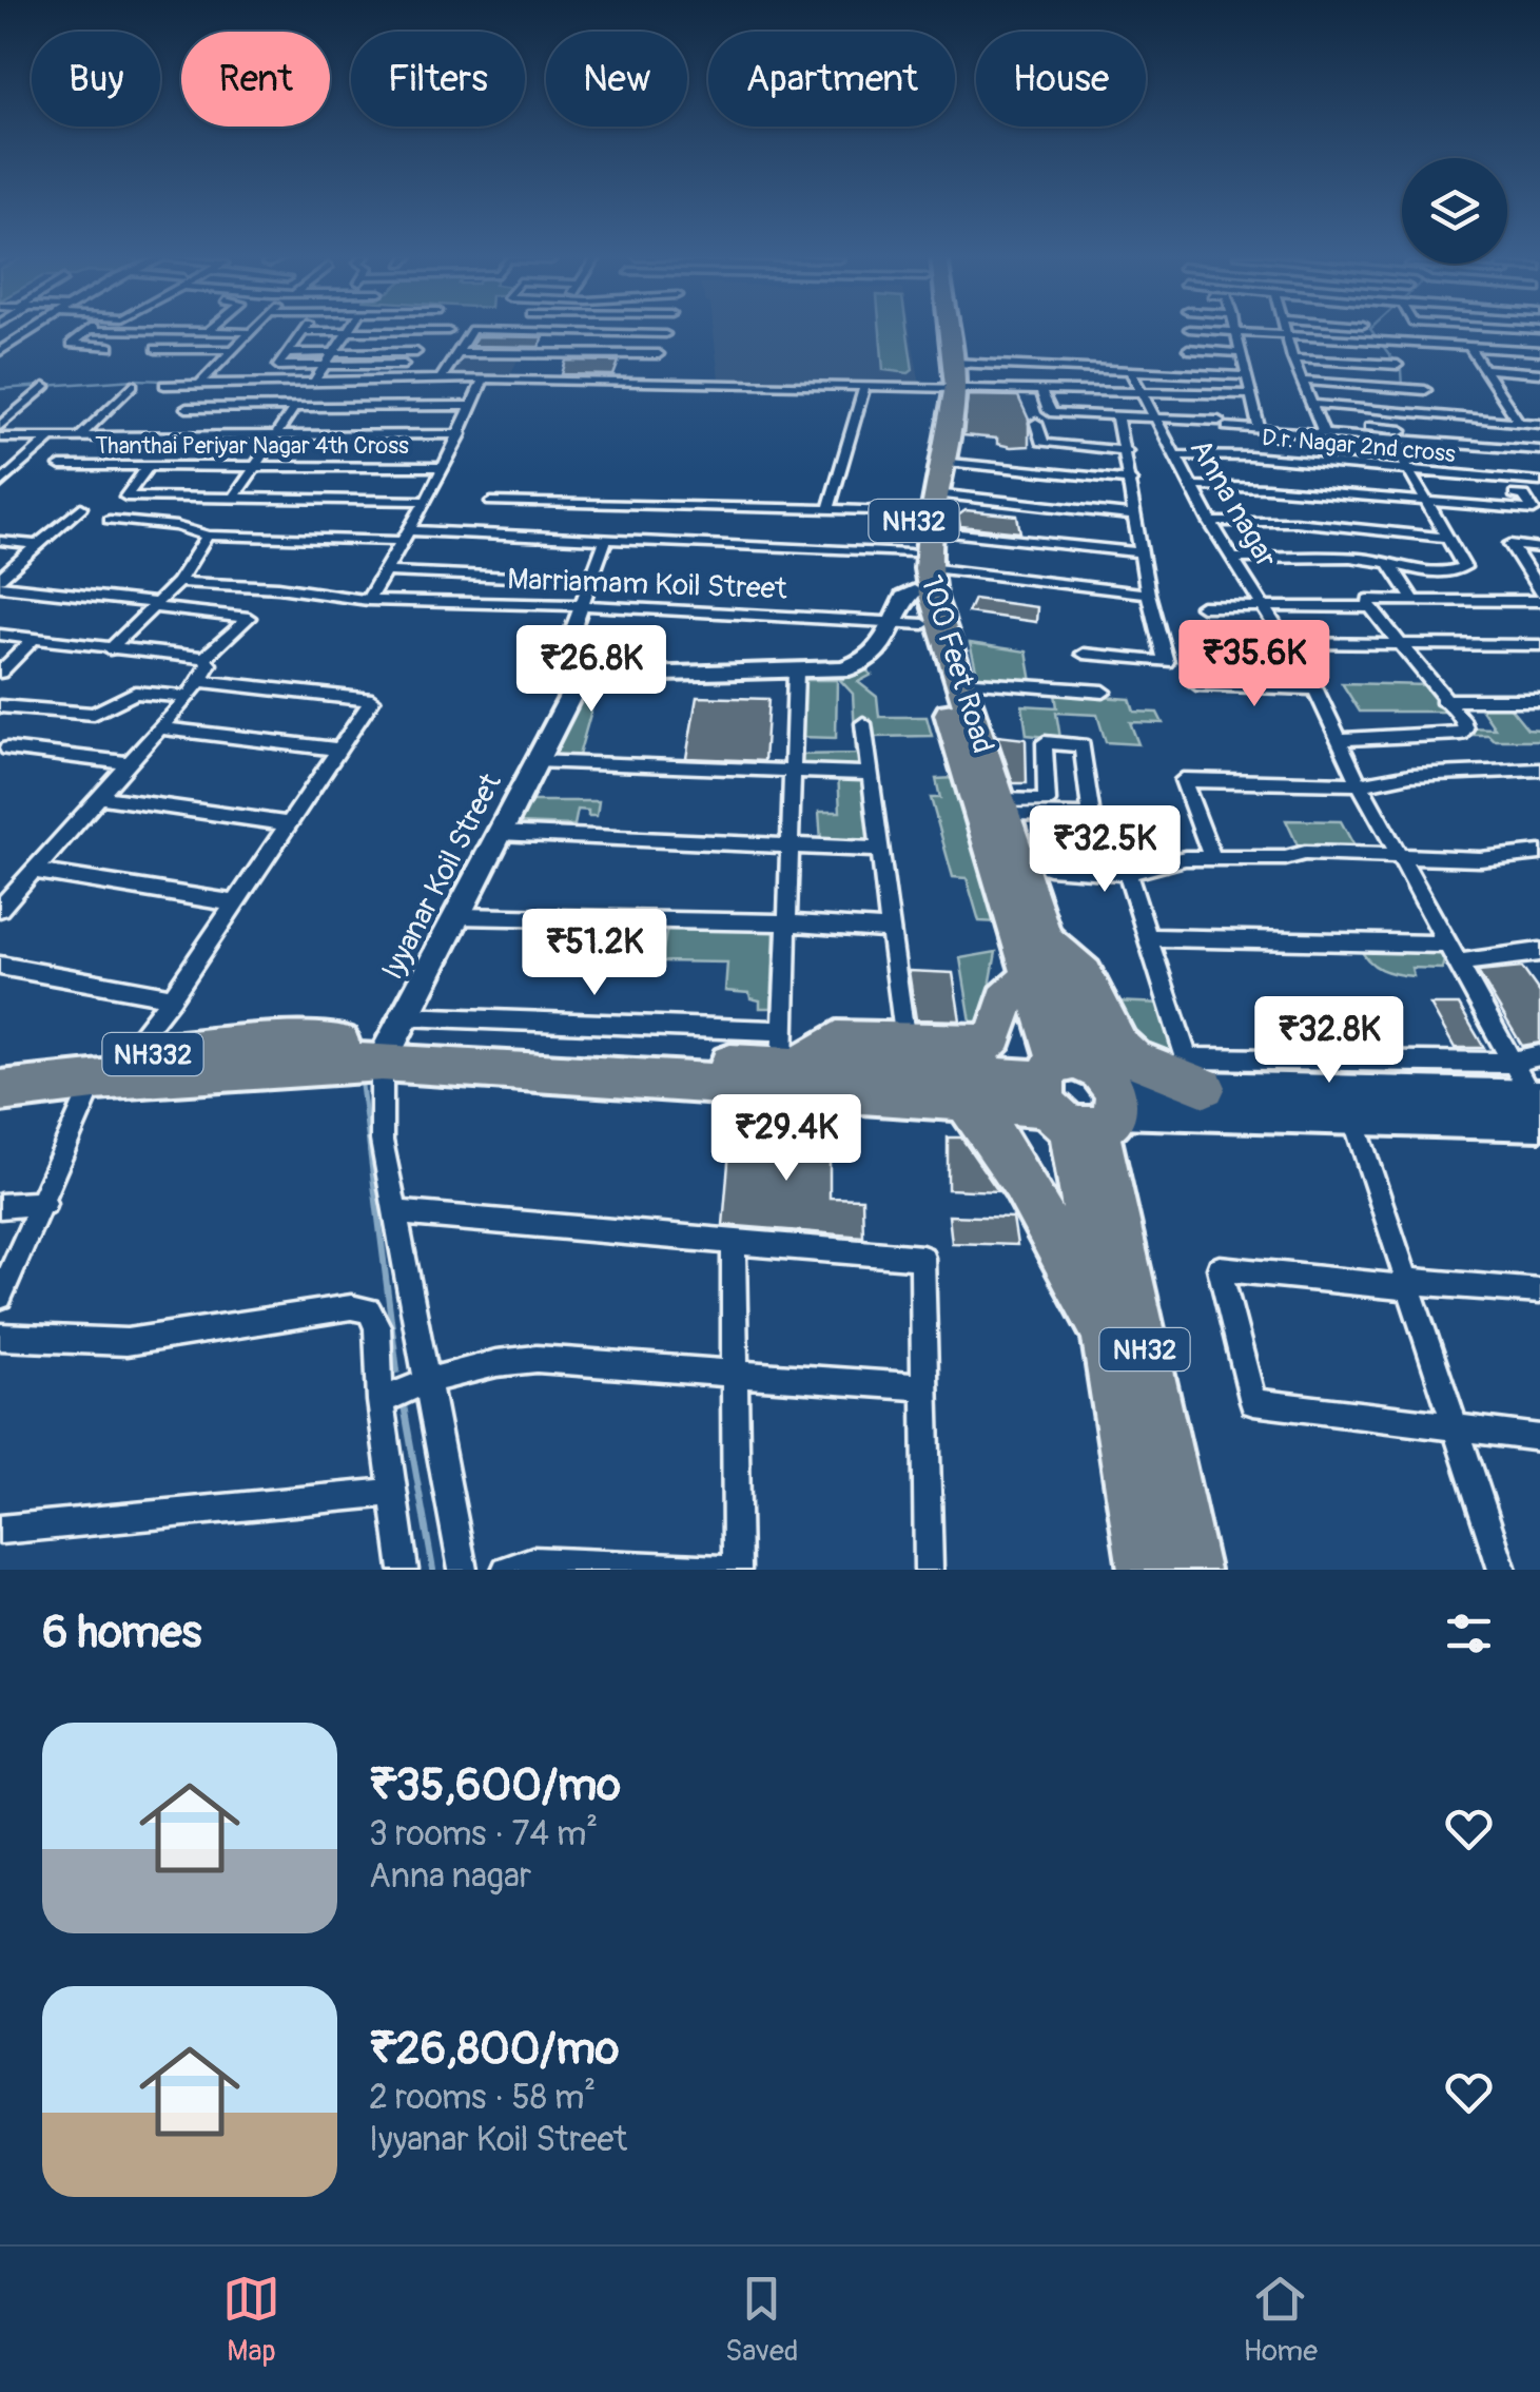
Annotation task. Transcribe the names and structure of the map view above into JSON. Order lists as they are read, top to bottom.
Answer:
{
  "streets": {
    "highway": ["NH32", "100 Feet Road", "NH332"],
    "street": [
      "Thanthai Periyar Nagar 4th Cross",
      "D.r. Nagar 2nd cross",
      "Anna nagar",
      "Marriamam Koil Street",
      "Iyyanar Koil Street"
    ]
  },
  "crossings": [
    ["D.r. Nagar 2nd cross", "Anna nagar"],
    ["NH32", "100 Feet Road"],
    ["Marriamam Koil Street", "100 Feet Road"]
  ],
  "page": {
    "chip": [
      "Buy",
      "Rent",
      "Filters",
      "New",
      "Apartment",
      "House"
    ],
    "price": [
      "₹35.6K",
      "₹26.8K",
      "₹32.5K",
      "₹51.2K",
      "₹32.8K",
      "₹29.4K"
    ],
    "heading": "6 homes",
    "list": [
      {
        "name": "₹35,600/mo",
        "note": "3 rooms · 74 m² · Anna nagar"
      },
      {
        "name": "₹26,800/mo",
        "note": "2 rooms · 58 m² · Iyyanar Koil Street"
      }
    ],
    "tabs": ["Map", "Saved", "Home"]
  }
}
